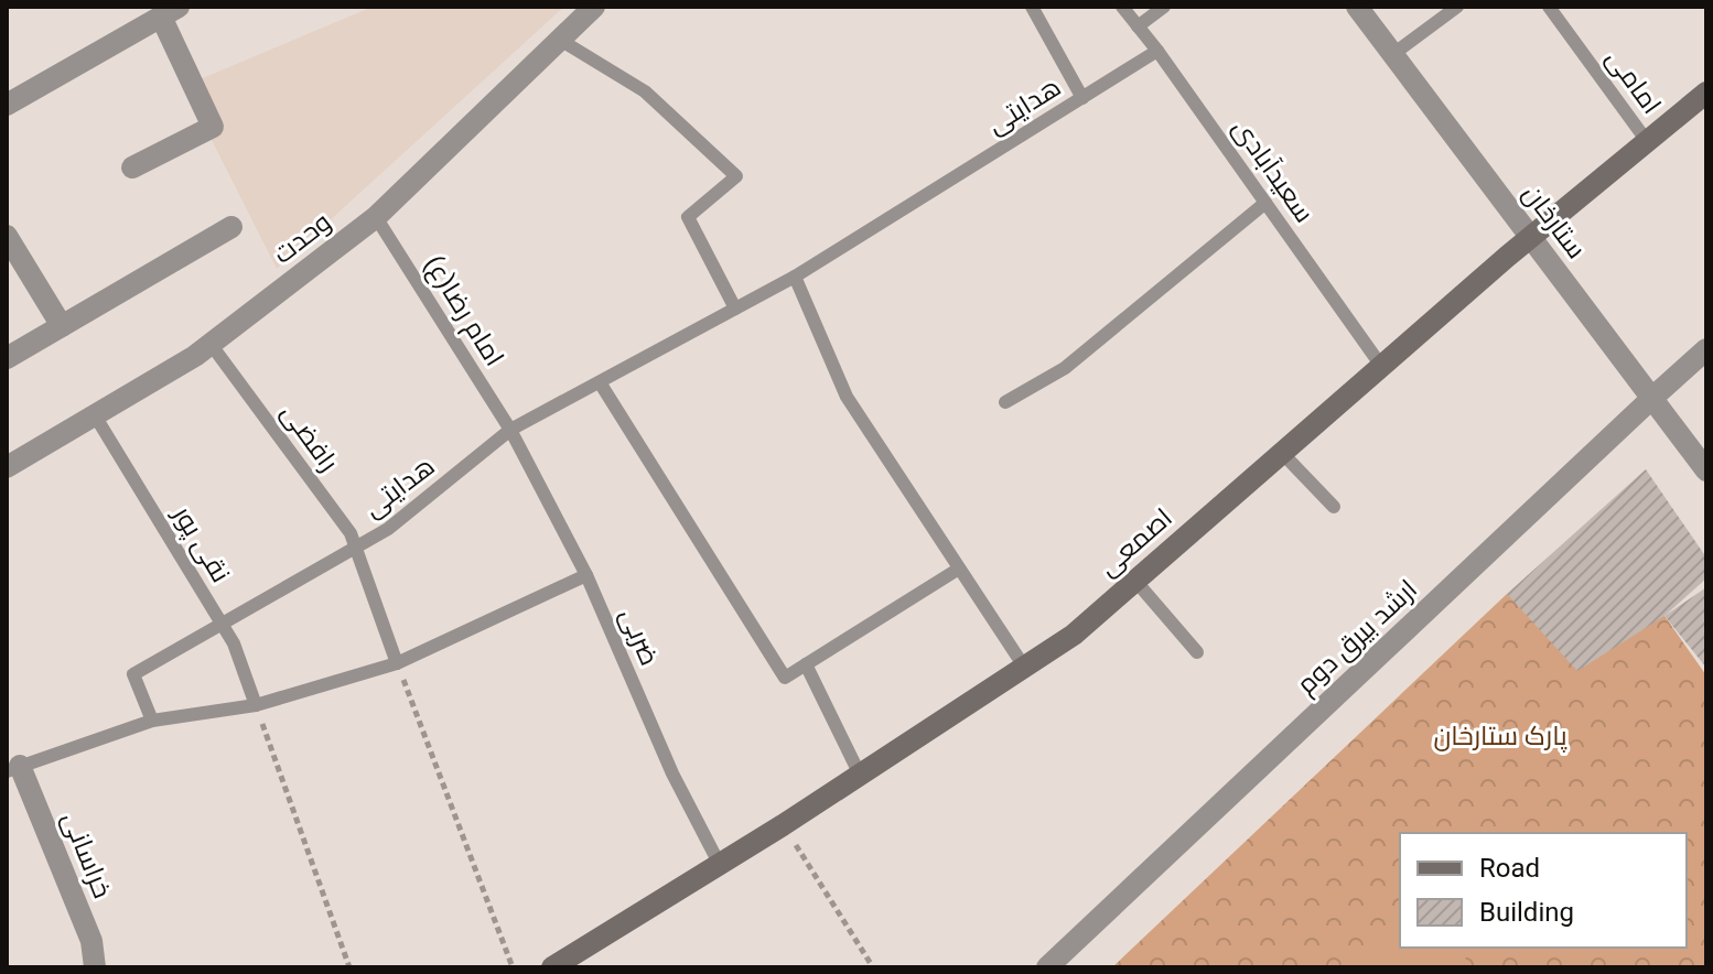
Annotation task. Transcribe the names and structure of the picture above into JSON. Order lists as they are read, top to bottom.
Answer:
{
  "streets": {
    "main road": ["اصمعی"],
    "street": [
      "ستارخان",
      "وحدت",
      "ارشد بیرق دوم",
      "خراسانی"
    ],
    "lane": [
      "امامی",
      "هدایتی",
      "سعیدآبادی",
      "امام رضا(ع)",
      "رافضی",
      "نقی پور",
      "ضربی"
    ]
  },
  "crossings": [
    ["امامی", "اصمعی"],
    ["هدایتی", "سعیدآبادی"],
    ["هدایتی", "امام رضا(ع)"],
    ["هدایتی", "رافضی"],
    ["هدایتی", "نقی پور"],
    ["هدایتی", "ضربی"],
    ["سعیدآبادی", "اصمعی"],
    ["ستارخان", "اصمعی"],
    ["ستارخان", "ارشد بیرق دوم"],
    ["وحدت", "امام رضا(ع)"],
    ["وحدت", "رافضی"],
    ["وحدت", "نقی پور"],
    ["امام رضا(ع)", "ضربی"],
    ["اصمعی", "ضربی"]
  ],
  "parks": ["پارک ستارخان"],
  "legend": ["Road", "Building"]
}
